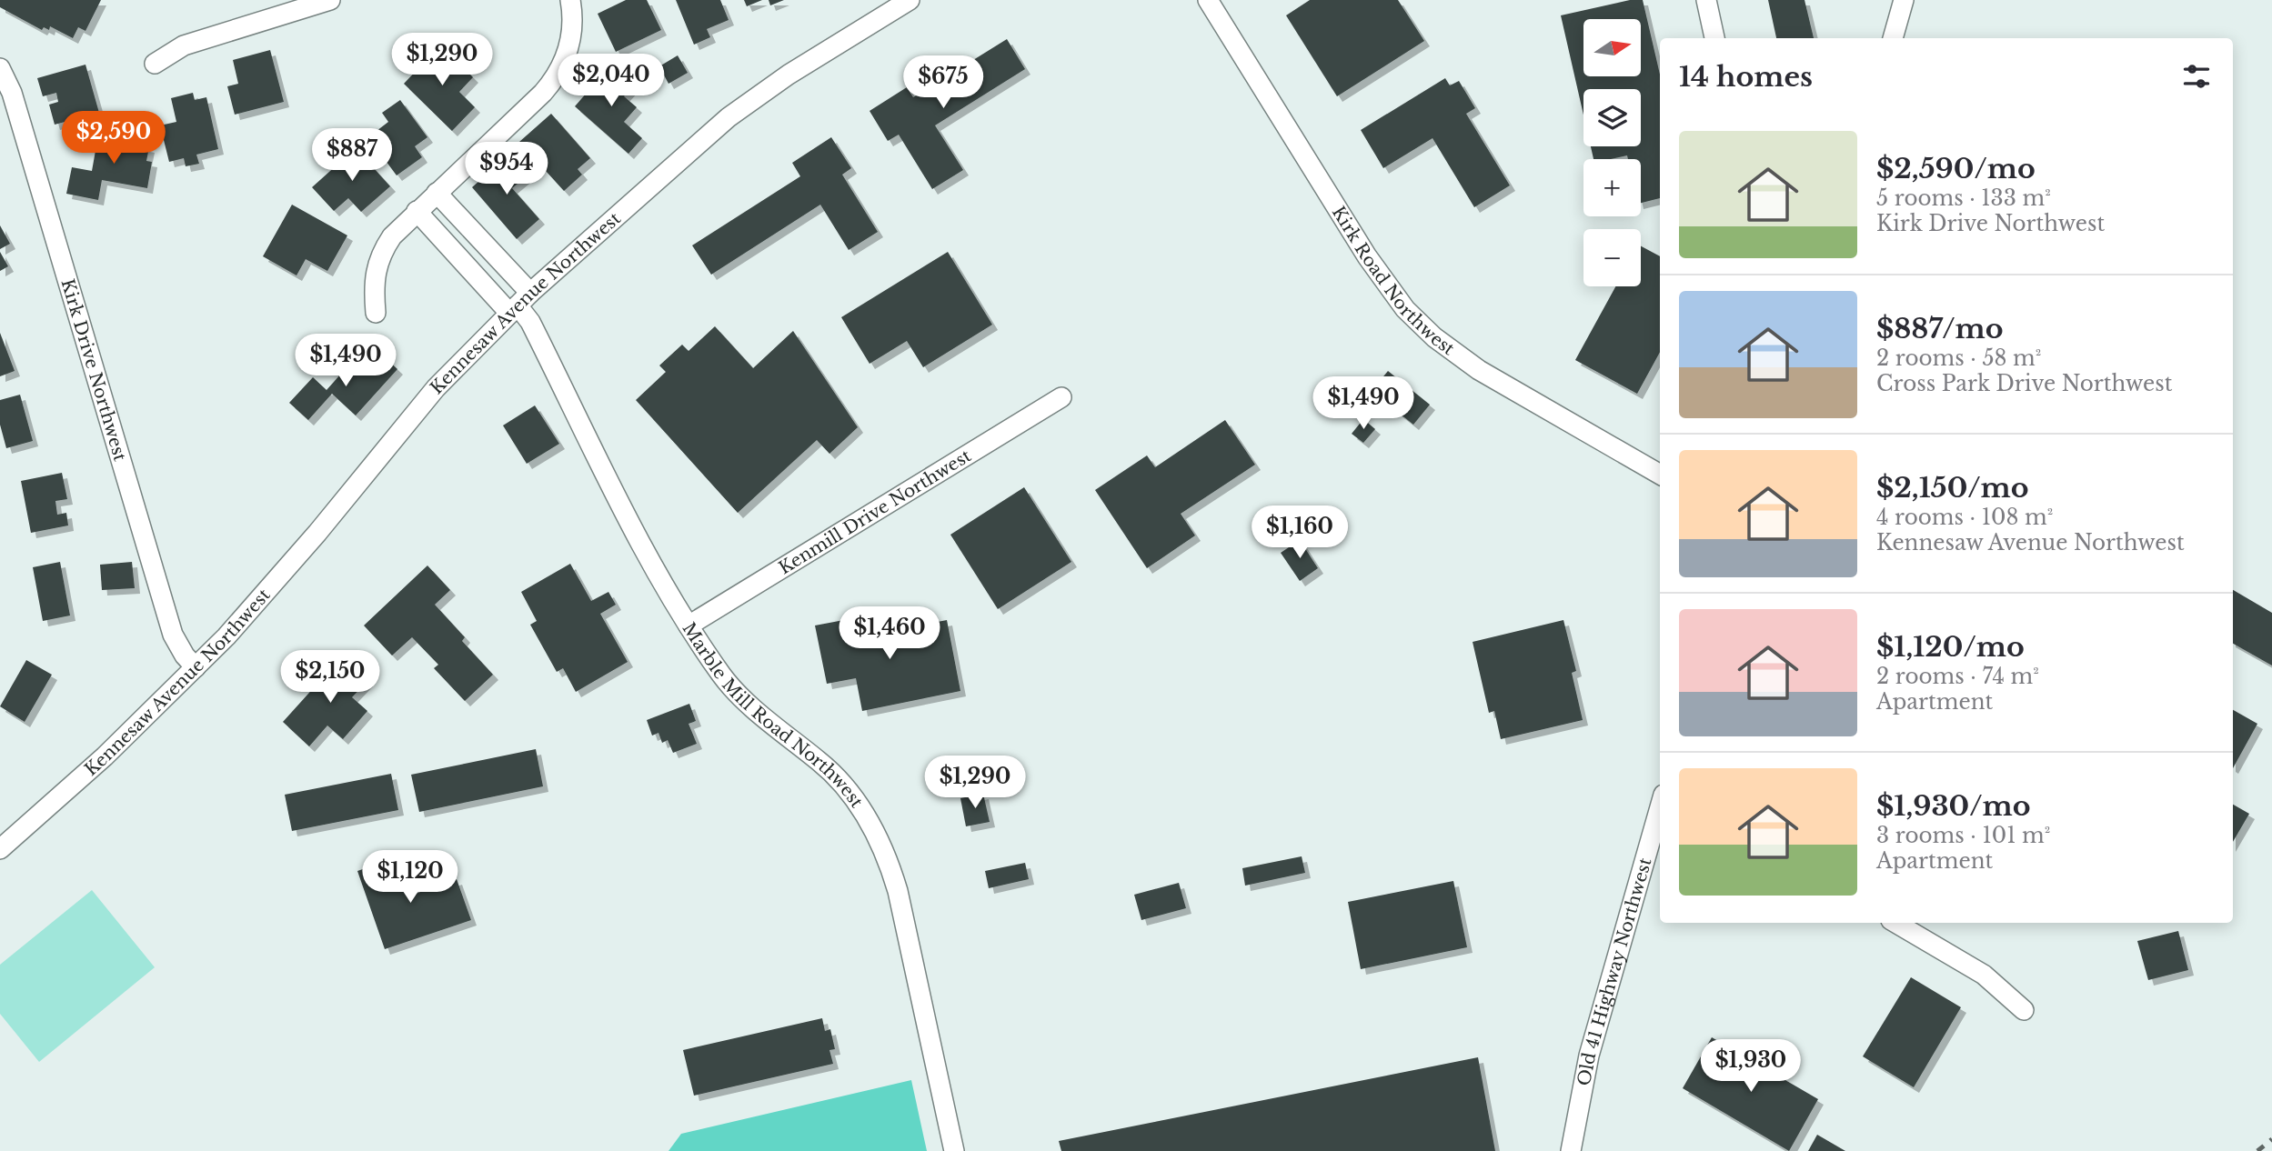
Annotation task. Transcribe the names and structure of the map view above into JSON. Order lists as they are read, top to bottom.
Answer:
{
  "streets": {
    "street": [
      "Kirk Road Northwest",
      "Kennesaw Avenue Northwest",
      "Kirk Drive Northwest",
      "Kenmill Drive Northwest",
      "Marble Mill Road Northwest",
      "Old 41 Highway Northwest"
    ]
  },
  "crossings": [
    ["Kennesaw Avenue Northwest", "Kirk Drive Northwest"],
    ["Kennesaw Avenue Northwest", "Marble Mill Road Northwest"],
    ["Kenmill Drive Northwest", "Marble Mill Road Northwest"]
  ],
  "north": "right",
  "page": {
    "map_buttons": ["+", "−"],
    "price": [
      "$1,290",
      "$2,040",
      "$675",
      "$2,590",
      "$887",
      "$954",
      "$1,490",
      "$1,490",
      "$1,160",
      "$1,460",
      "$2,150",
      "$1,290",
      "$1,120",
      "$1,930"
    ],
    "heading": "14 homes",
    "list": [
      {
        "name": "$2,590/mo",
        "note": "5 rooms · 133 m² · Kirk Drive Northwest"
      },
      {
        "name": "$887/mo",
        "note": "2 rooms · 58 m² · Cross Park Drive Northwest"
      },
      {
        "name": "$2,150/mo",
        "note": "4 rooms · 108 m² · Kennesaw Avenue Northwest"
      },
      {
        "name": "$1,120/mo",
        "note": "2 rooms · 74 m² · Apartment"
      },
      {
        "name": "$1,930/mo",
        "note": "3 rooms · 101 m² · Apartment"
      }
    ]
  }
}
